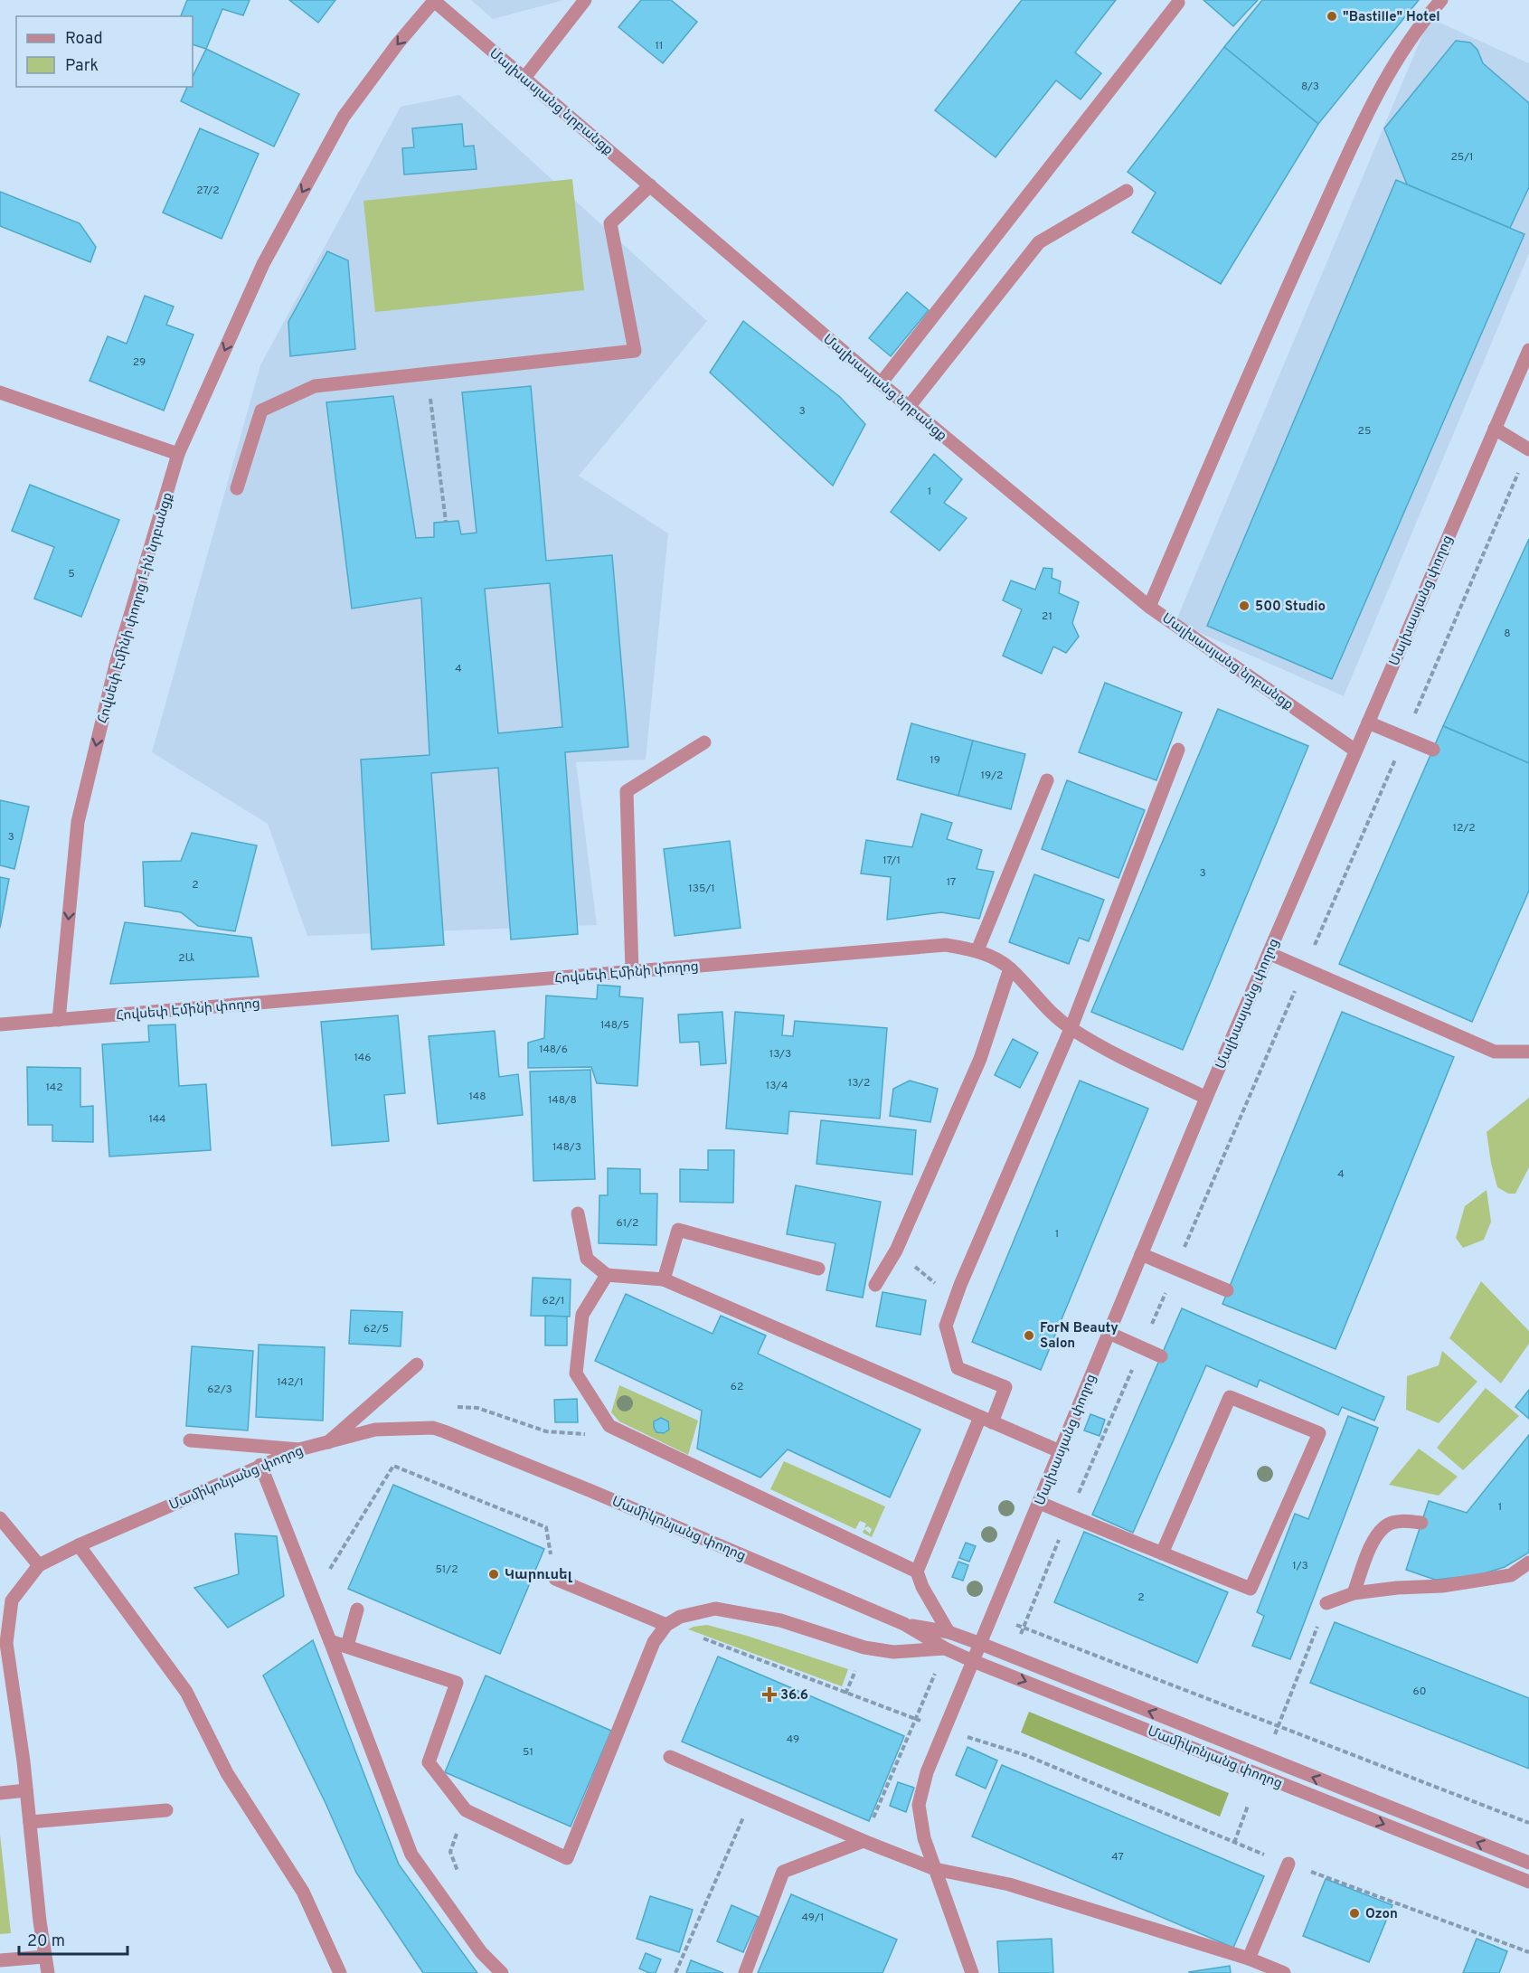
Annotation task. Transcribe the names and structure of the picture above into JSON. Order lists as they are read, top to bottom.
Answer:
{
  "streets": {
    "street": [
      "Մալխասյանց նրբանցք",
      "Մալխասյանց փողոց",
      "Հովսեփ Էմինի փողոց 1-ին նրբանցք",
      "Հովսեփ Էմինի փողոց",
      "Մամիկոնյանց փողոց"
    ]
  },
  "crossings": [
    ["Մալխասյանց նրբանցք", "Մալխասյանց փողոց"],
    ["Մալխասյանց նրբանցք", "Հովսեփ Էմինի փողոց 1-ին նրբանցք"],
    ["Մալխասյանց փողոց", "Հովսեփ Էմինի փողոց"],
    ["Մալխասյանց փողոց", "Մամիկոնյանց փողոց"],
    ["Հովսեփ Էմինի փողոց 1-ին նրբանցք", "Հովսեփ Էմինի փողոց"]
  ],
  "one_way": ["Հովսեփ Էմինի փողոց 1-ին նրբանցք"],
  "places": {
    "other": [
      "\"Bastille\" Hotel",
      "500 Studio",
      "ForN Beauty Salon",
      "Կարուսել",
      "Ozon"
    ],
    "health": ["36.6"]
  },
  "house_numbers": [
    "11",
    "8/3",
    "25/1",
    "27/2",
    "29",
    "3",
    "25",
    "1",
    "5",
    "21",
    "8",
    "4",
    "19",
    "19/2",
    "12/2",
    "3",
    "17/1",
    "3",
    "17",
    "2",
    "135/1",
    "2Ա",
    "148/5",
    "148/6",
    "13/3",
    "146",
    "13/2",
    "13/4",
    "142",
    "148",
    "148/8",
    "144",
    "148/3",
    "4",
    "61/2",
    "1",
    "62/1",
    "62/5",
    "142/1",
    "62",
    "62/3",
    "1",
    "1/3",
    "51/2",
    "2",
    "60",
    "49",
    "51",
    "47",
    "49/1"
  ],
  "legend": ["Road", "Park"],
  "scale_bar": "20 m"
}
